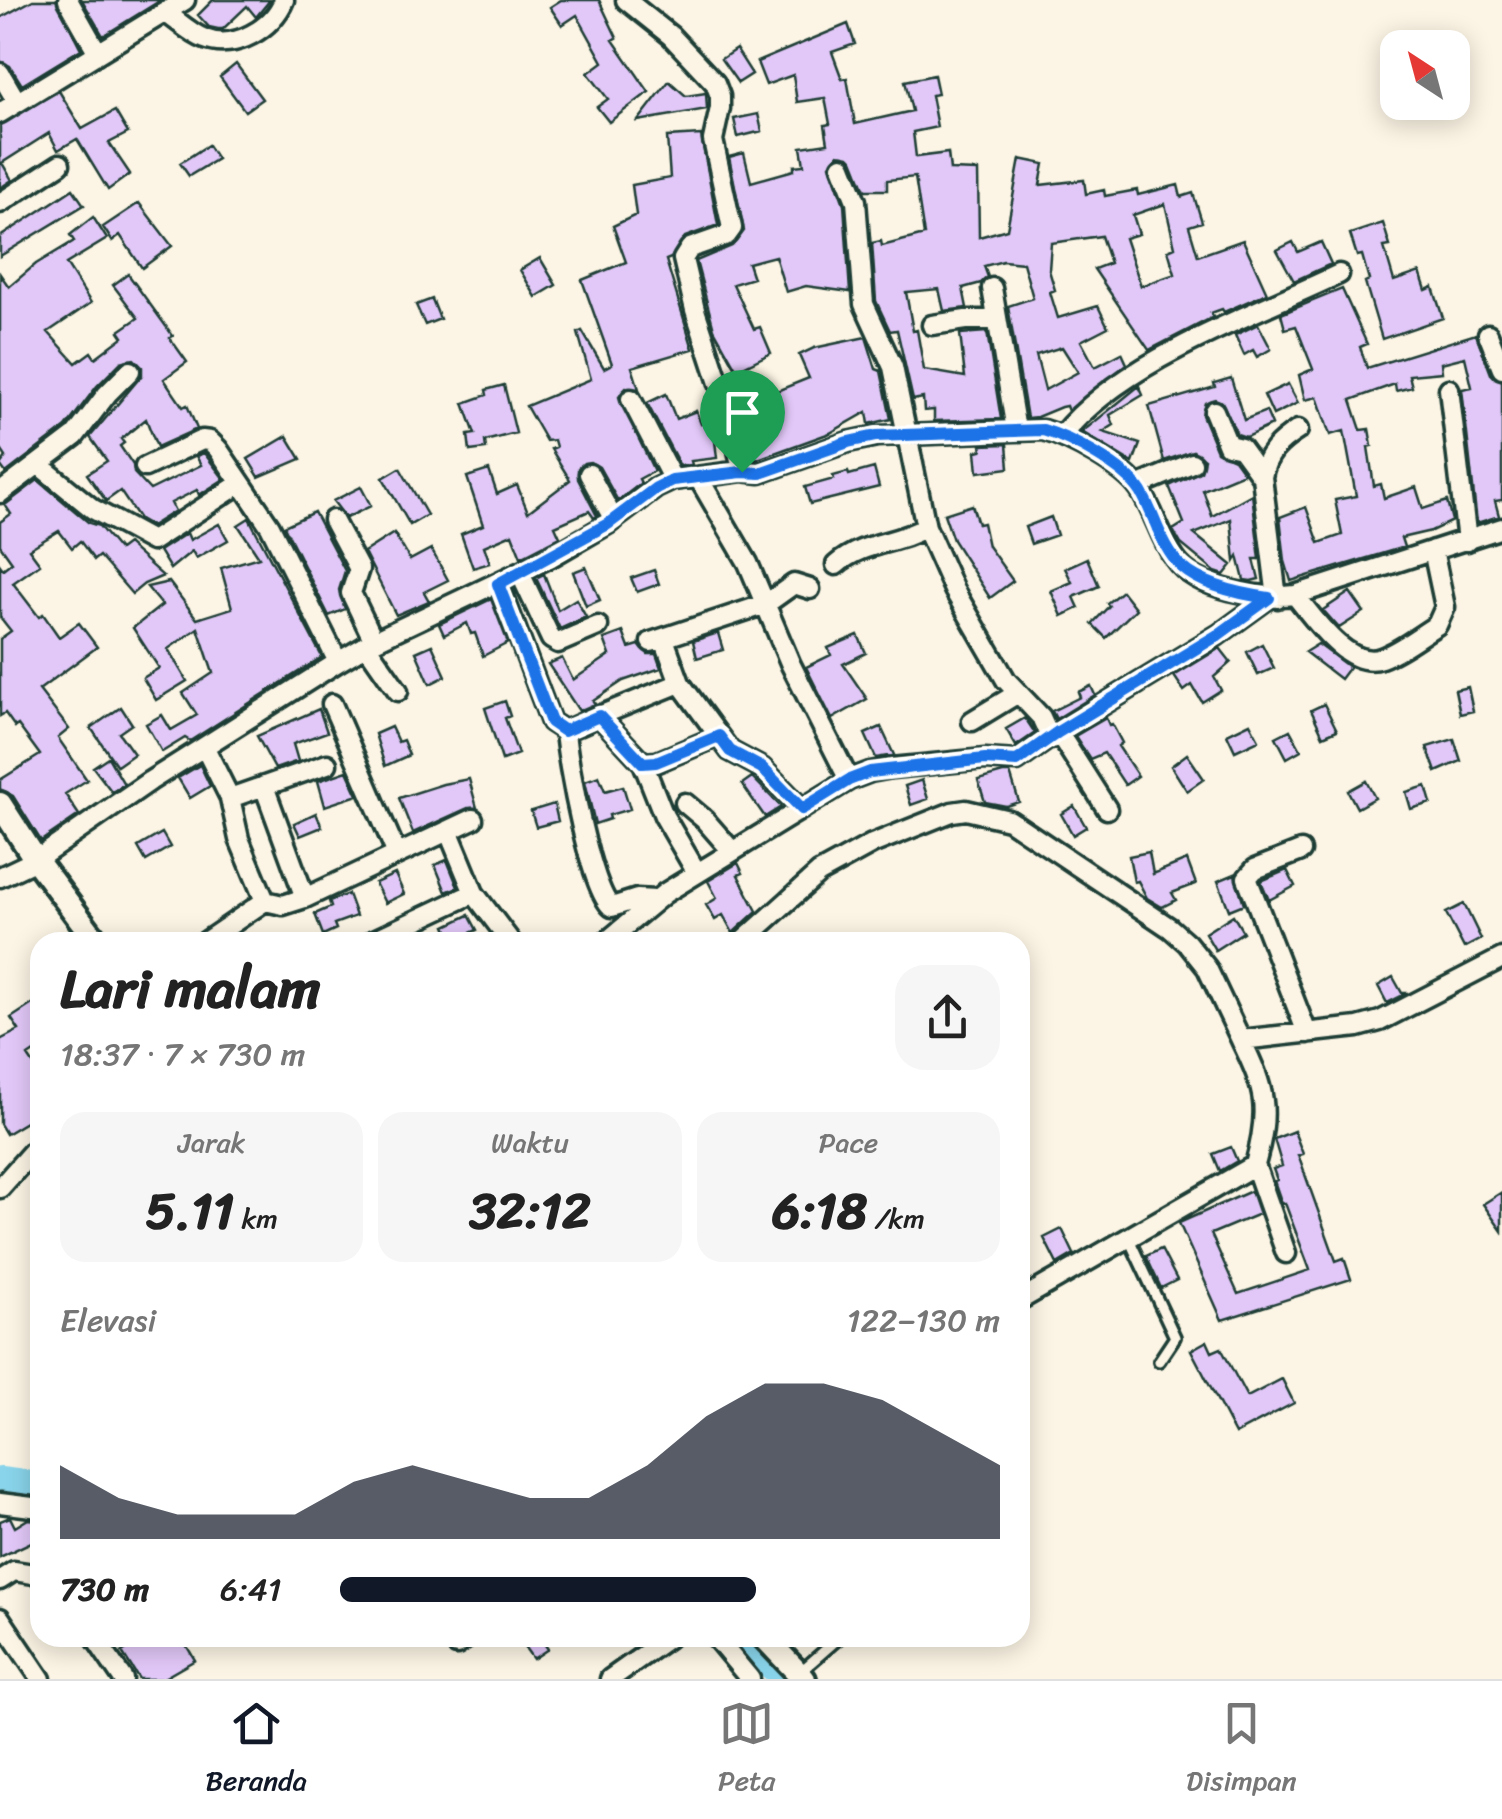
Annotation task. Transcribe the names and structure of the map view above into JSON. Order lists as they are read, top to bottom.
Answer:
{
  "north": "top left",
  "page": {
    "heading": ["Lari malam", "18:37 · 7 × 730 m"],
    "stats": [
      ["Jarak", "5.11 km"],
      ["Waktu", "32:12"],
      ["Pace", "6:18 /km"]
    ],
    "chart": ["Elevasi", "122–130 m"],
    "list": [
      {
        "name": "730 m",
        "note": "6:41"
      }
    ],
    "tabs": ["Beranda", "Peta", "Disimpan"]
  }
}
